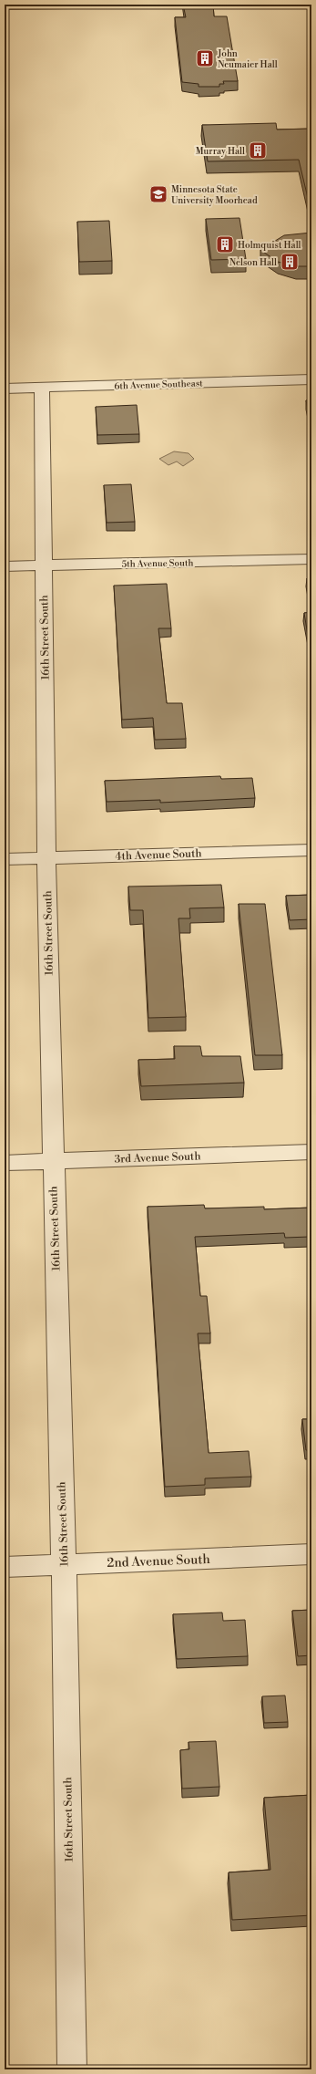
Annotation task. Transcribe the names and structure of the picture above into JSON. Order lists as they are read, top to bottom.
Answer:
{
  "streets": {
    "street": [
      "6th Avenue Southeast",
      "5th Avenue South",
      "16th Street South",
      "4th Avenue South",
      "3rd Avenue South",
      "2nd Avenue South"
    ]
  },
  "crossings": [
    ["6th Avenue Southeast", "16th Street South"],
    ["5th Avenue South", "16th Street South"],
    ["16th Street South", "4th Avenue South"],
    ["16th Street South", "3rd Avenue South"],
    ["16th Street South", "2nd Avenue South"]
  ],
  "places": {
    "building": [
      "John Neumaier Hall",
      "Murray Hall",
      "Holmquist Hall",
      "Nelson Hall"
    ],
    "school or university": ["Minnesota State University Moorhead"]
  }
}
